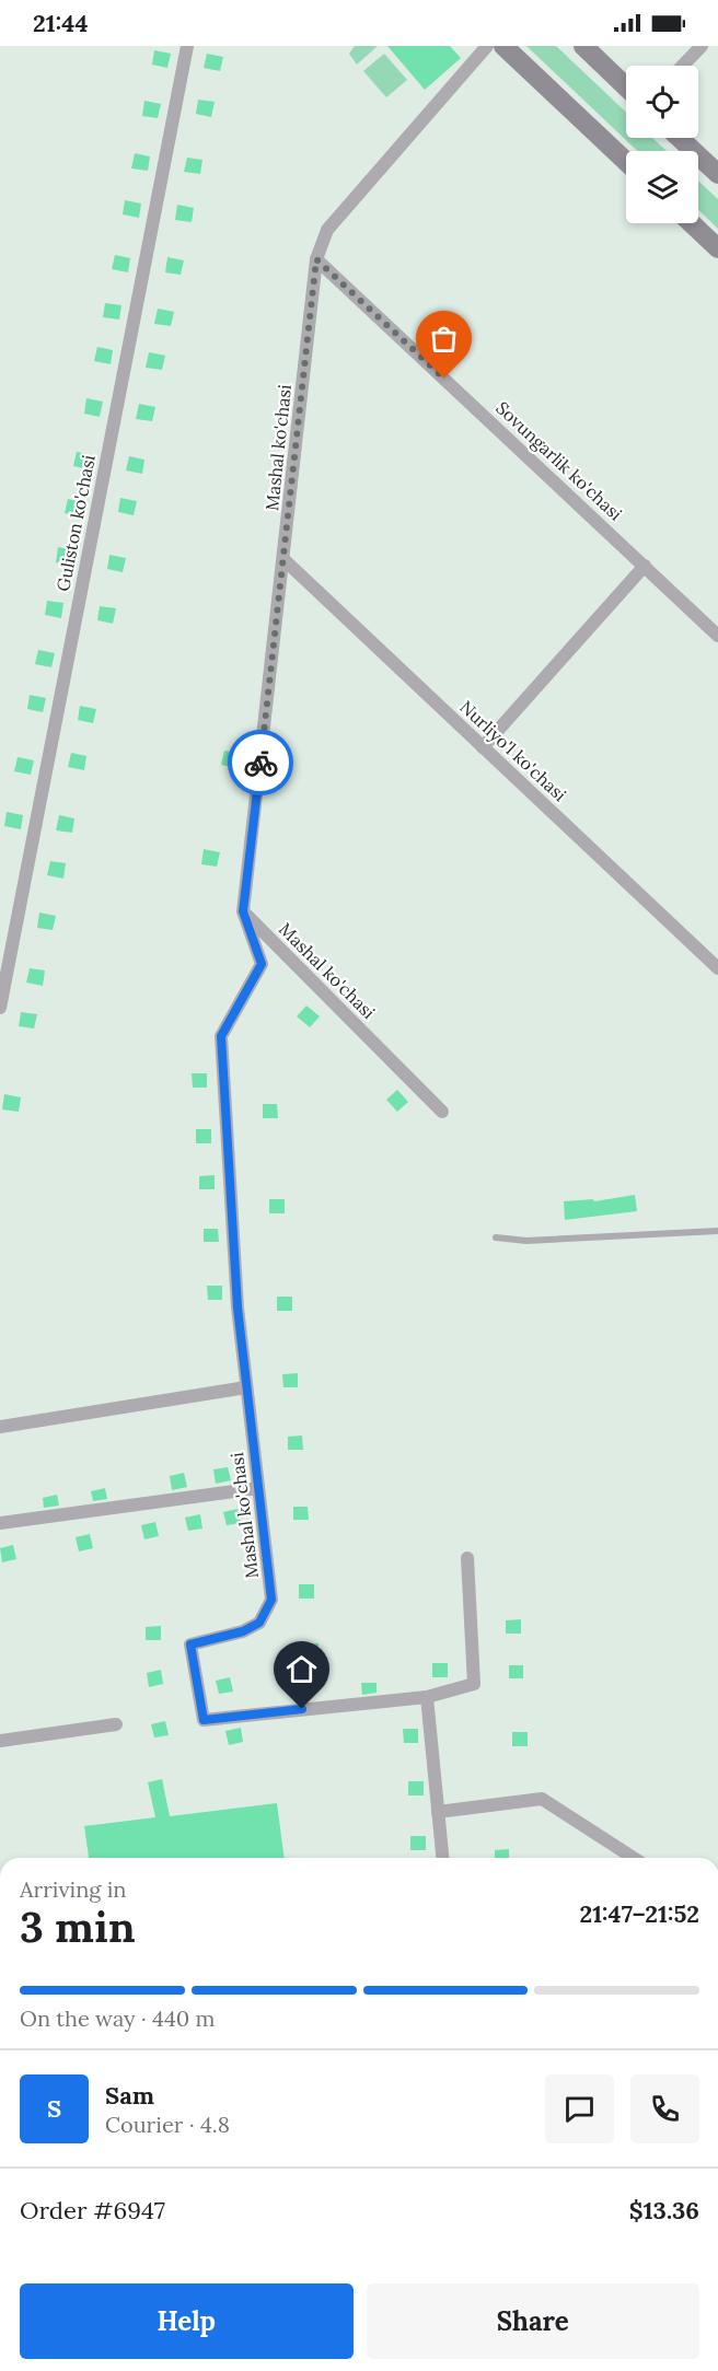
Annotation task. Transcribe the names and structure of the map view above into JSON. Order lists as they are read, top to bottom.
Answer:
{
  "streets": {
    "street": [
      "Mashal ko'chasi",
      "Sovungarlik ko'chasi",
      "Guliston ko'chasi",
      "Nurliyo'l ko'chasi"
    ]
  },
  "crossings": [
    ["Mashal ko'chasi", "Sovungarlik ko'chasi"],
    ["Mashal ko'chasi", "Nurliyo'l ko'chasi"]
  ],
  "page": {
    "status": "21:44",
    "heading": ["3 min", "Arriving in", "21:47–21:52"],
    "panel": [
      "Sam",
      "Courier · 4.8",
      "Order #6947",
      "$13.36"
    ],
    "bar": "On the way · 440 m",
    "round": "S",
    "buttons": ["Help", "Share"]
  }
}
